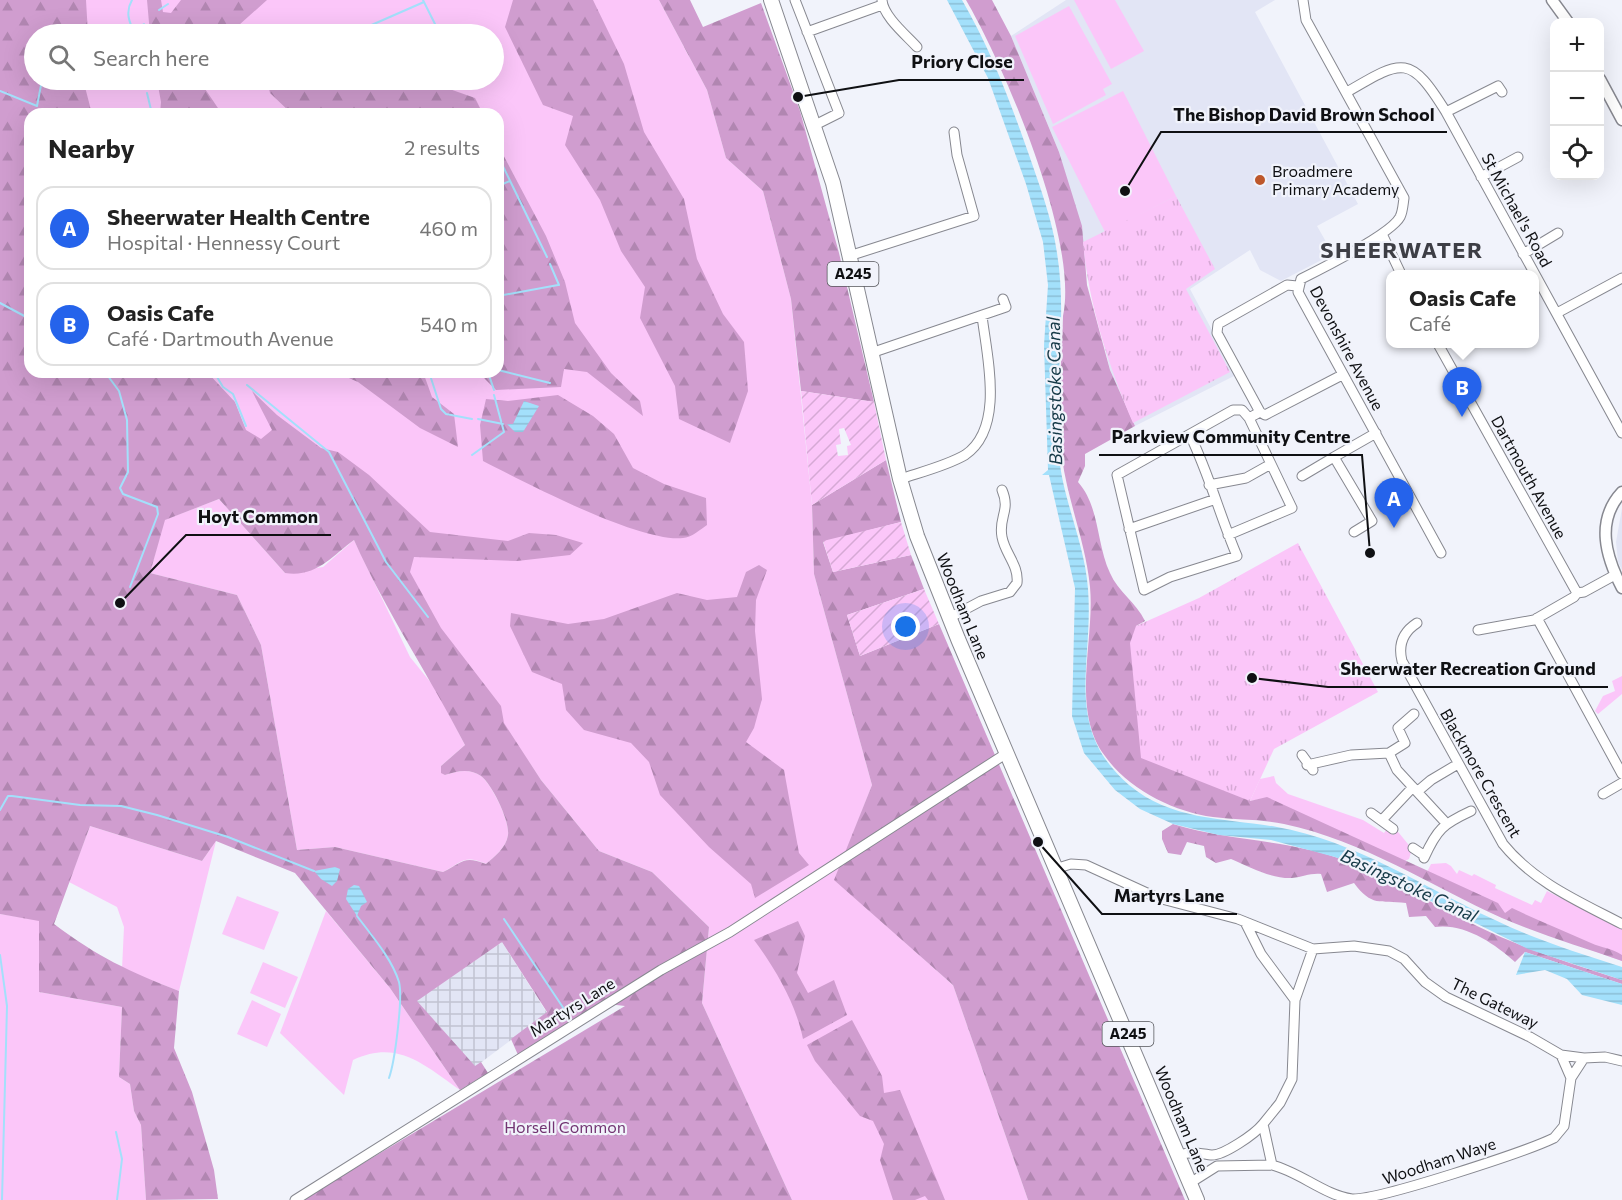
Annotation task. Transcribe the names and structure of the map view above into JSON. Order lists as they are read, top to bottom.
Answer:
{
  "streets": {
    "main road": ["A245", "Woodham Lane"],
    "street": [
      "St Michael's Road",
      "Devonshire Avenue",
      "Dartmouth Avenue",
      "Blackmore Crescent",
      "The Gateway",
      "Martyrs Lane",
      "Woodham Waye"
    ]
  },
  "crossings": [
    ["St Michael's Road", "Devonshire Avenue"],
    ["Woodham Lane", "The Gateway"],
    ["Woodham Lane", "Martyrs Lane"]
  ],
  "districts": ["SHEERWATER"],
  "water": ["Basingstoke Canal"],
  "parks": ["Horsell Common"],
  "places": [
    "Priory Close",
    "Broadmere Primary Academy",
    "The Bishop David Brown School",
    "Parkview Community Centre",
    "Hoyt Common",
    "Sheerwater Recreation Ground",
    "Martyrs Lane"
  ],
  "page": {
    "map_buttons": ["+", "−"],
    "search": "Search here",
    "heading": ["Nearby", "2 results"],
    "list": [
      {
        "mark": "A",
        "name": "Sheerwater Health Centre",
        "note": "Hospital · Hennessy Court",
        "value": "460 m"
      },
      {
        "mark": "B",
        "name": "Oasis Cafe",
        "note": "Café · Dartmouth Avenue",
        "value": "540 m"
      }
    ],
    "popup": ["Oasis Cafe", "Café"],
    "pins": ["B", "A"]
  }
}
